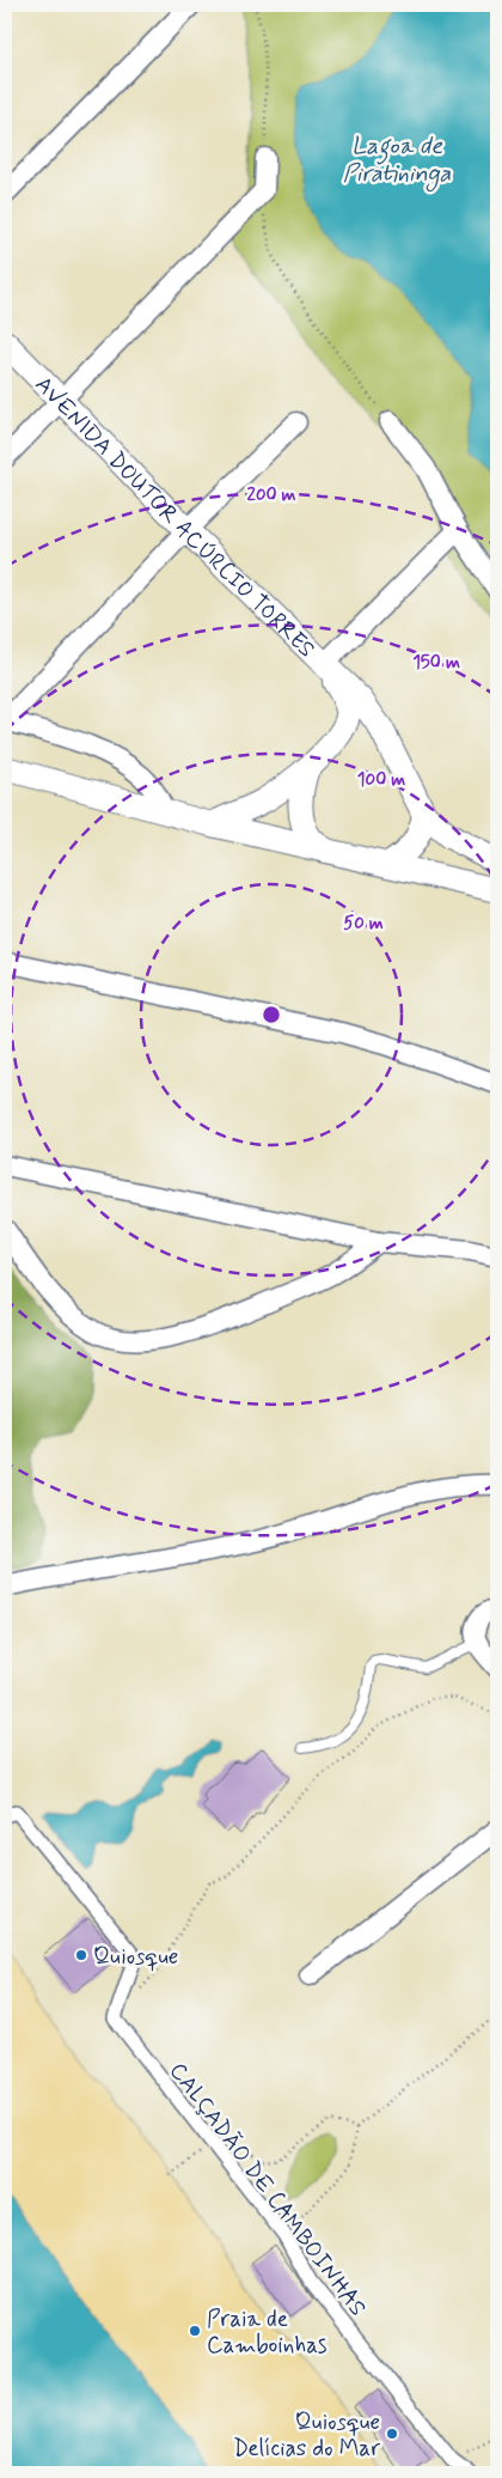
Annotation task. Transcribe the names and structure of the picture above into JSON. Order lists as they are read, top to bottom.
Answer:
{
  "streets": {
    "street": ["AVENIDA DOUTOR ACÚRCIO TORRES", "CALÇADÃO DE CAMBOINHAS"]
  },
  "water": ["Lagoa de Piratininga"],
  "places": ["Quiosque", "Praia de Camboinhas", "Quiosque Delícias do Mar"],
  "rings": [
    "200 m",
    "150 m",
    "100 m",
    "50 m"
  ]
}
